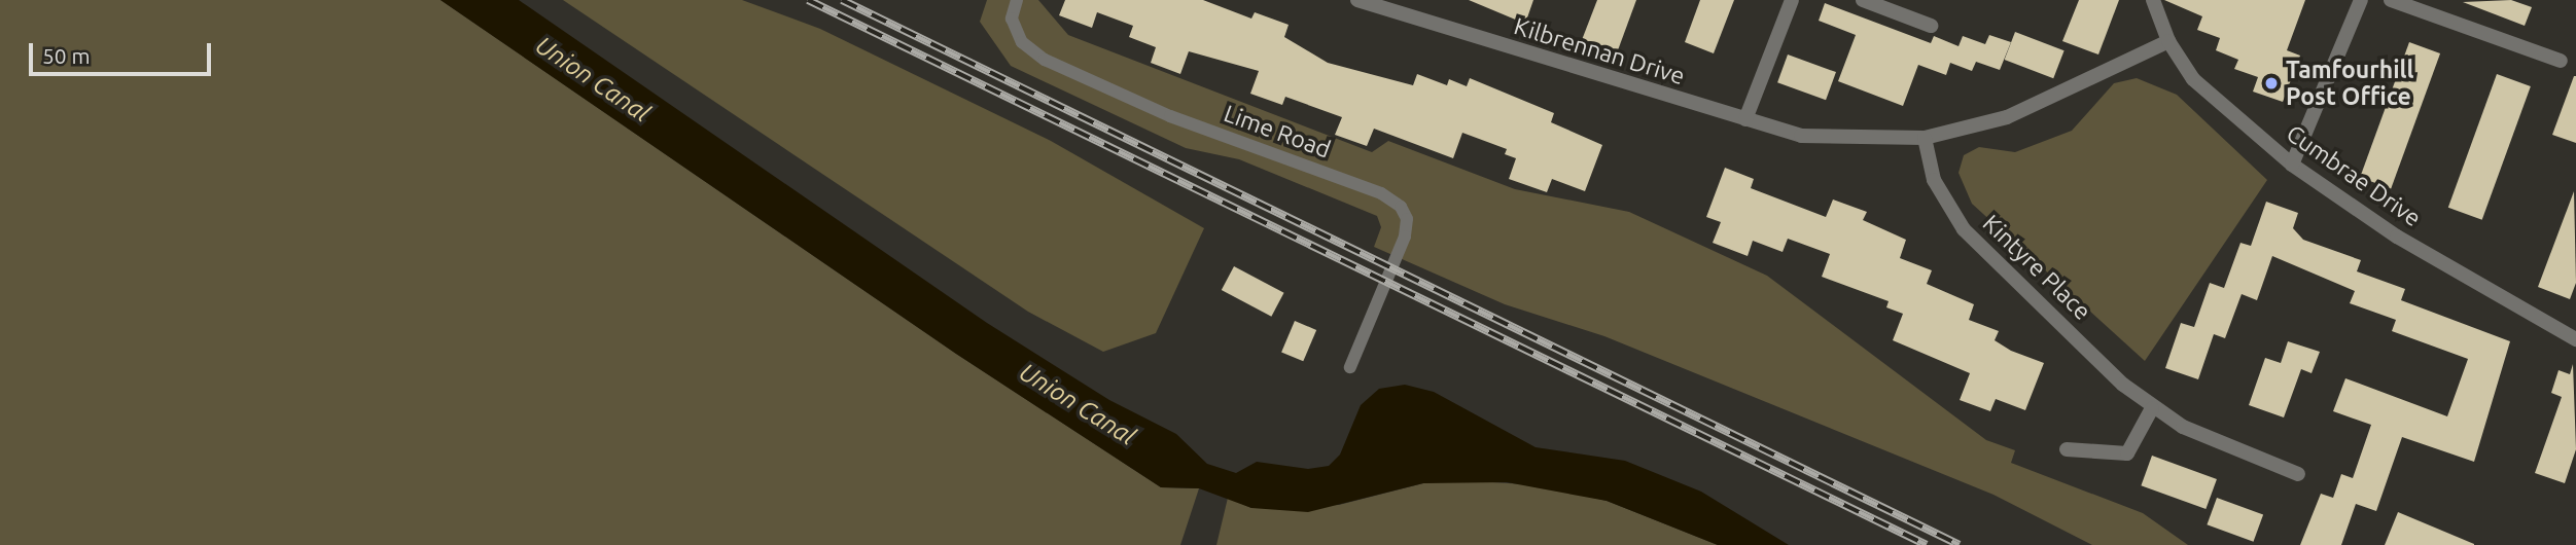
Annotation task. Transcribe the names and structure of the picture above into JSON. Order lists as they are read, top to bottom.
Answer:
{
  "streets": {
    "street": ["Kilbrennan Drive", "Cumbrae Drive", "Kintyre Place"],
    "lane": ["Lime Road"]
  },
  "crossings": [
    ["Kilbrennan Drive", "Cumbrae Drive"],
    ["Kilbrennan Drive", "Kintyre Place"]
  ],
  "water": ["Union Canal"],
  "places": ["Tamfourhill Post Office"],
  "scale_bar": "50 m"
}
